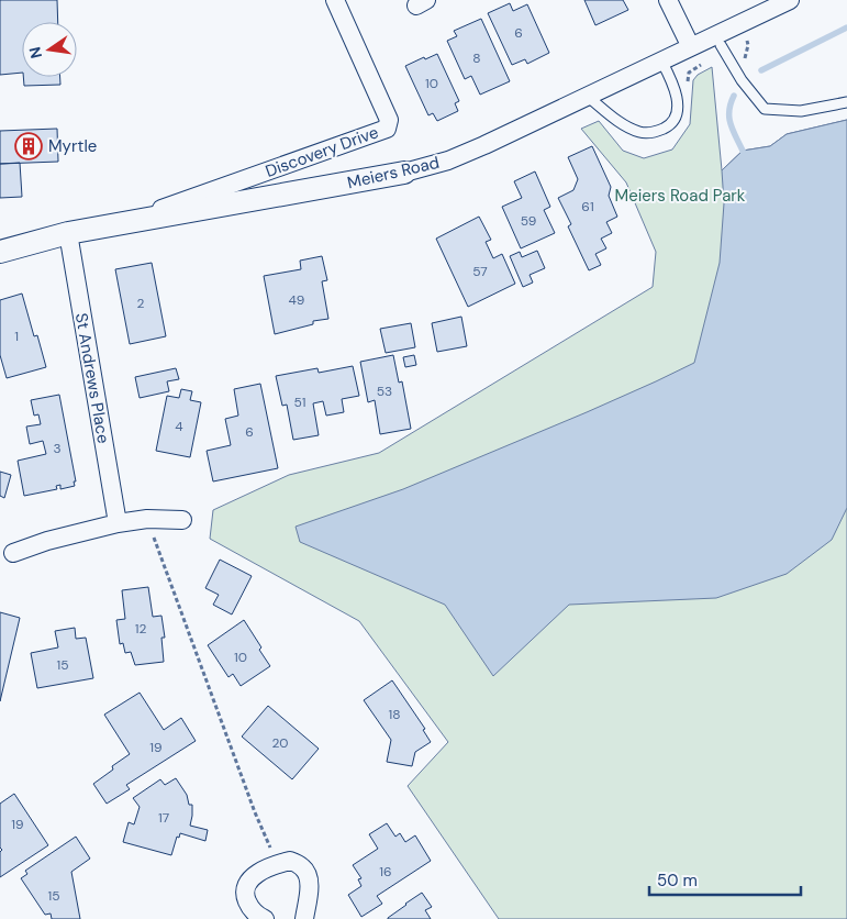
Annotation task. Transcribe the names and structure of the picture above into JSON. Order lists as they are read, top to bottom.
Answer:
{
  "streets": {
    "street": ["Discovery Drive", "Meiers Road", "St Andrews Place"]
  },
  "crossings": [
    ["Discovery Drive", "Meiers Road"],
    ["Meiers Road", "St Andrews Place"]
  ],
  "parks": ["Meiers Road Park"],
  "places": {
    "building": ["Myrtle"]
  },
  "house_numbers": [
    "6",
    "8",
    "10",
    "61",
    "59",
    "57",
    "49",
    "2",
    "1",
    "53",
    "51",
    "4",
    "6",
    "3",
    "12",
    "10",
    "15",
    "18",
    "20",
    "19",
    "17",
    "19",
    "16",
    "15"
  ],
  "scale_bar": "50 m",
  "north": "left"
}
